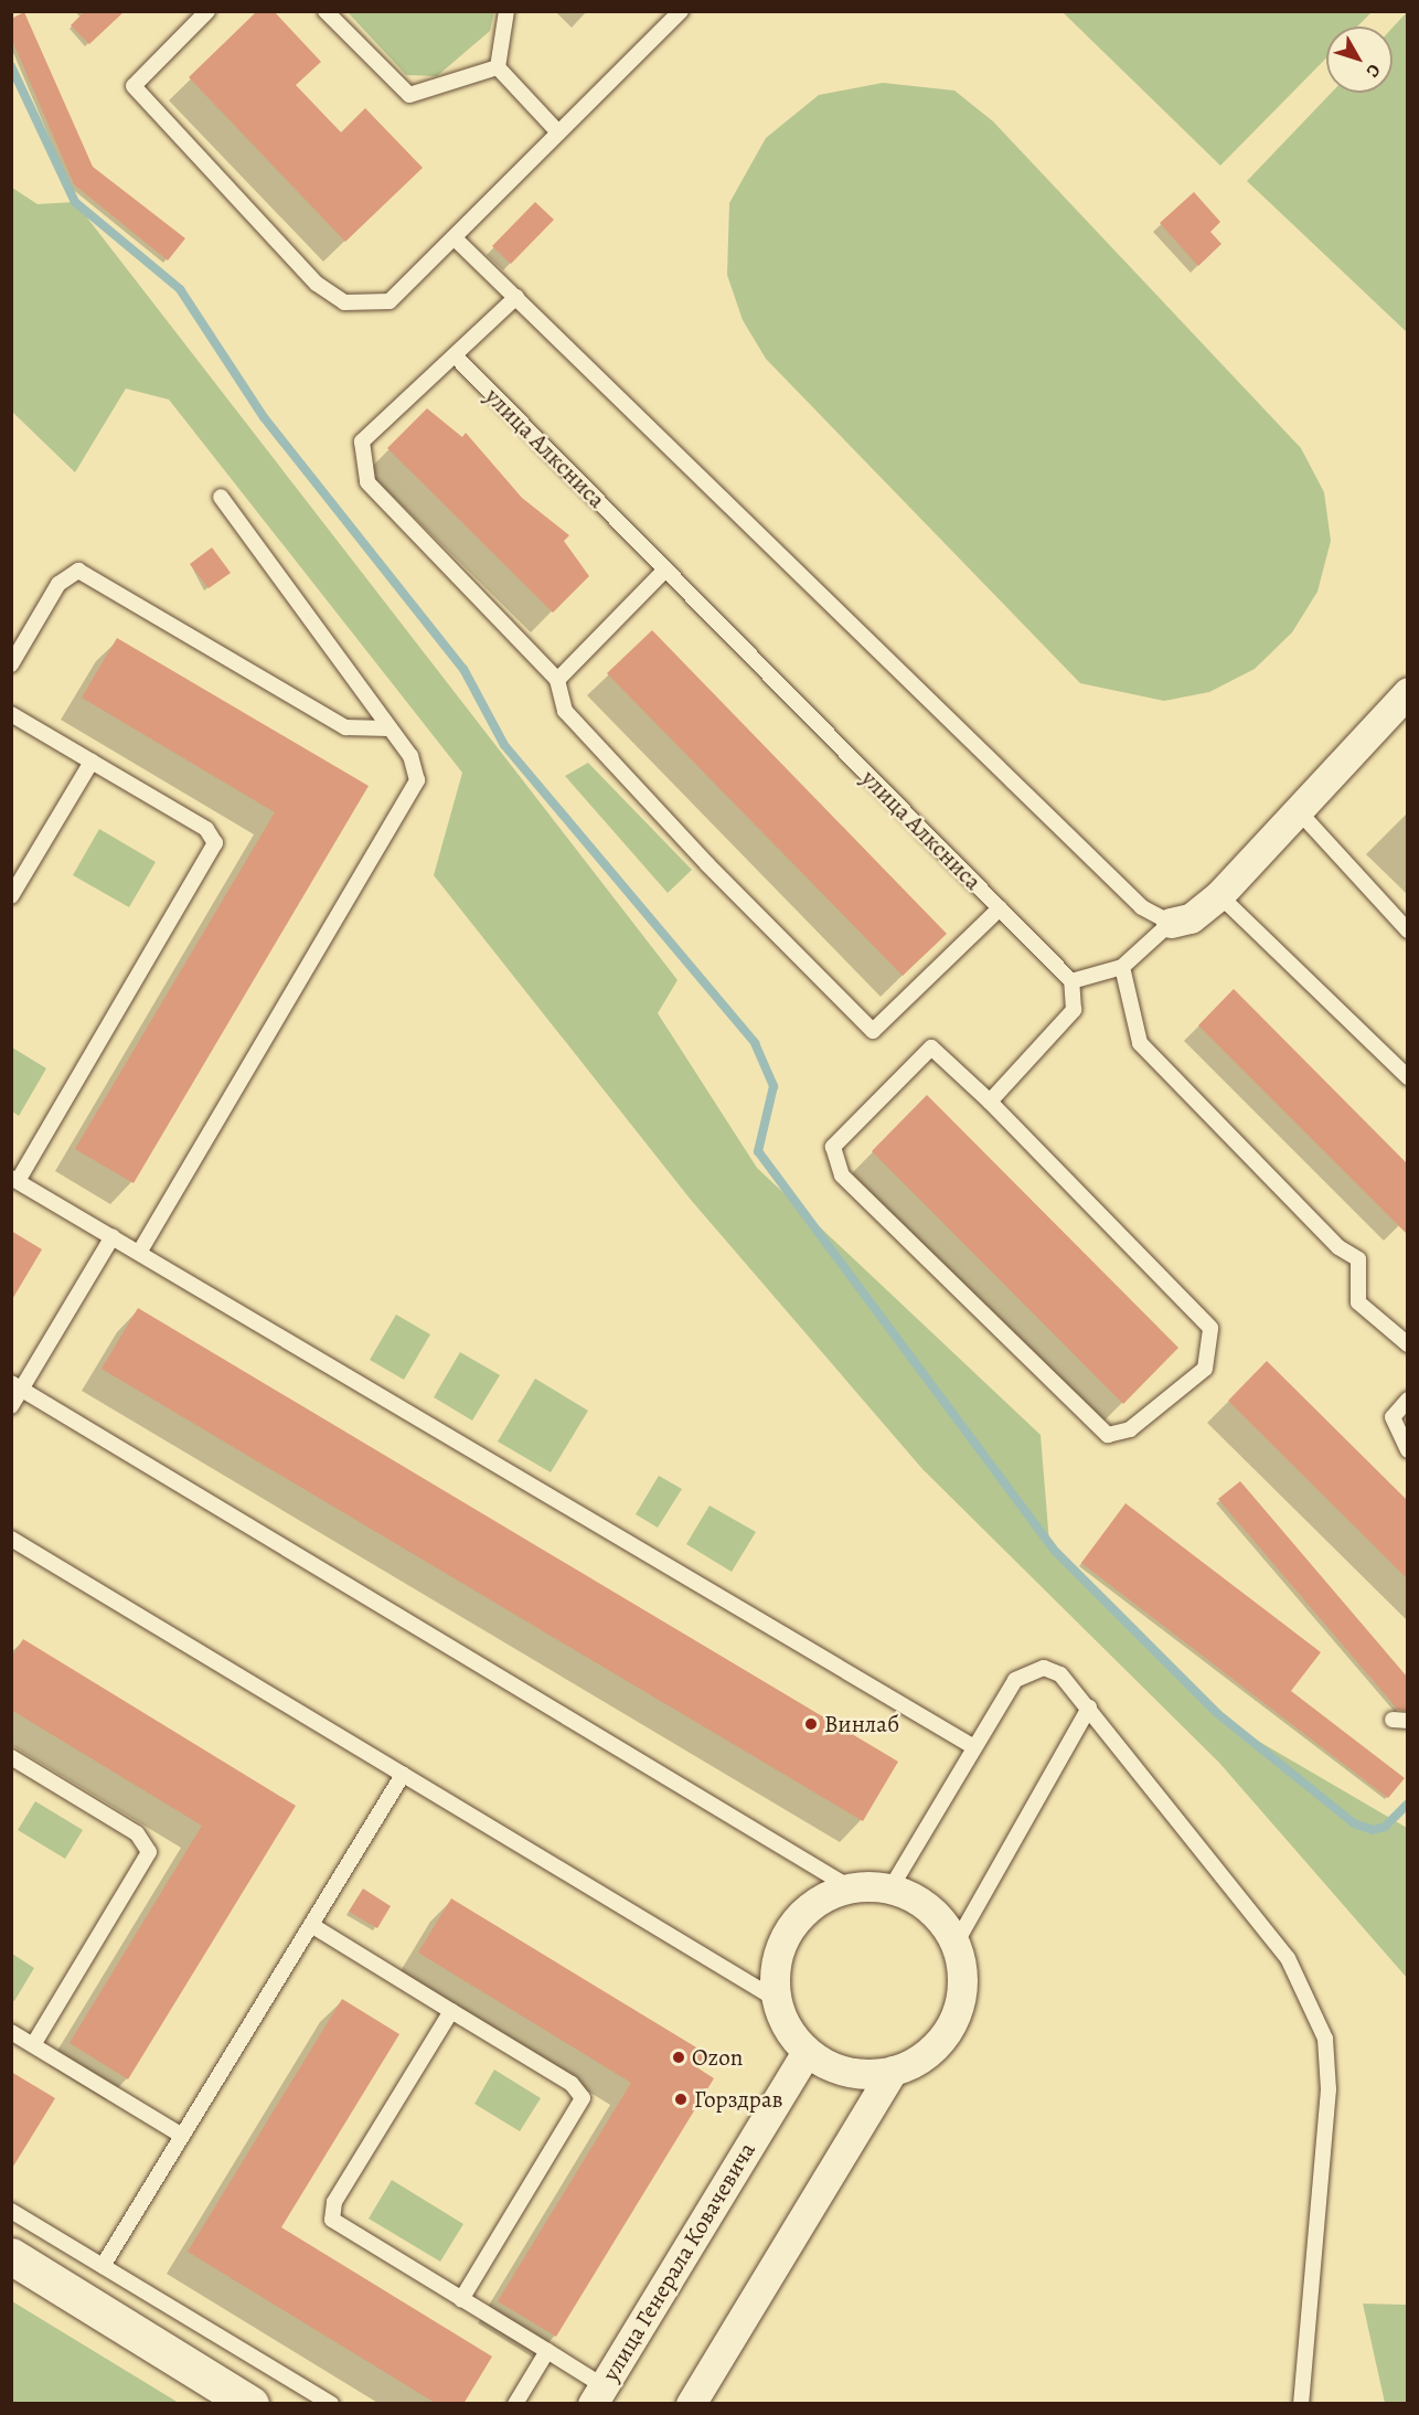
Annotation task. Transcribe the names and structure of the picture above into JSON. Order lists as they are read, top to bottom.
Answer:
{
  "streets": {
    "street": ["улица Генерала Ковачевича"],
    "lane": ["улица Алксниса"]
  },
  "places": ["Винлаб", "Ozon", "Горздрав"],
  "north": "bottom right"
}
